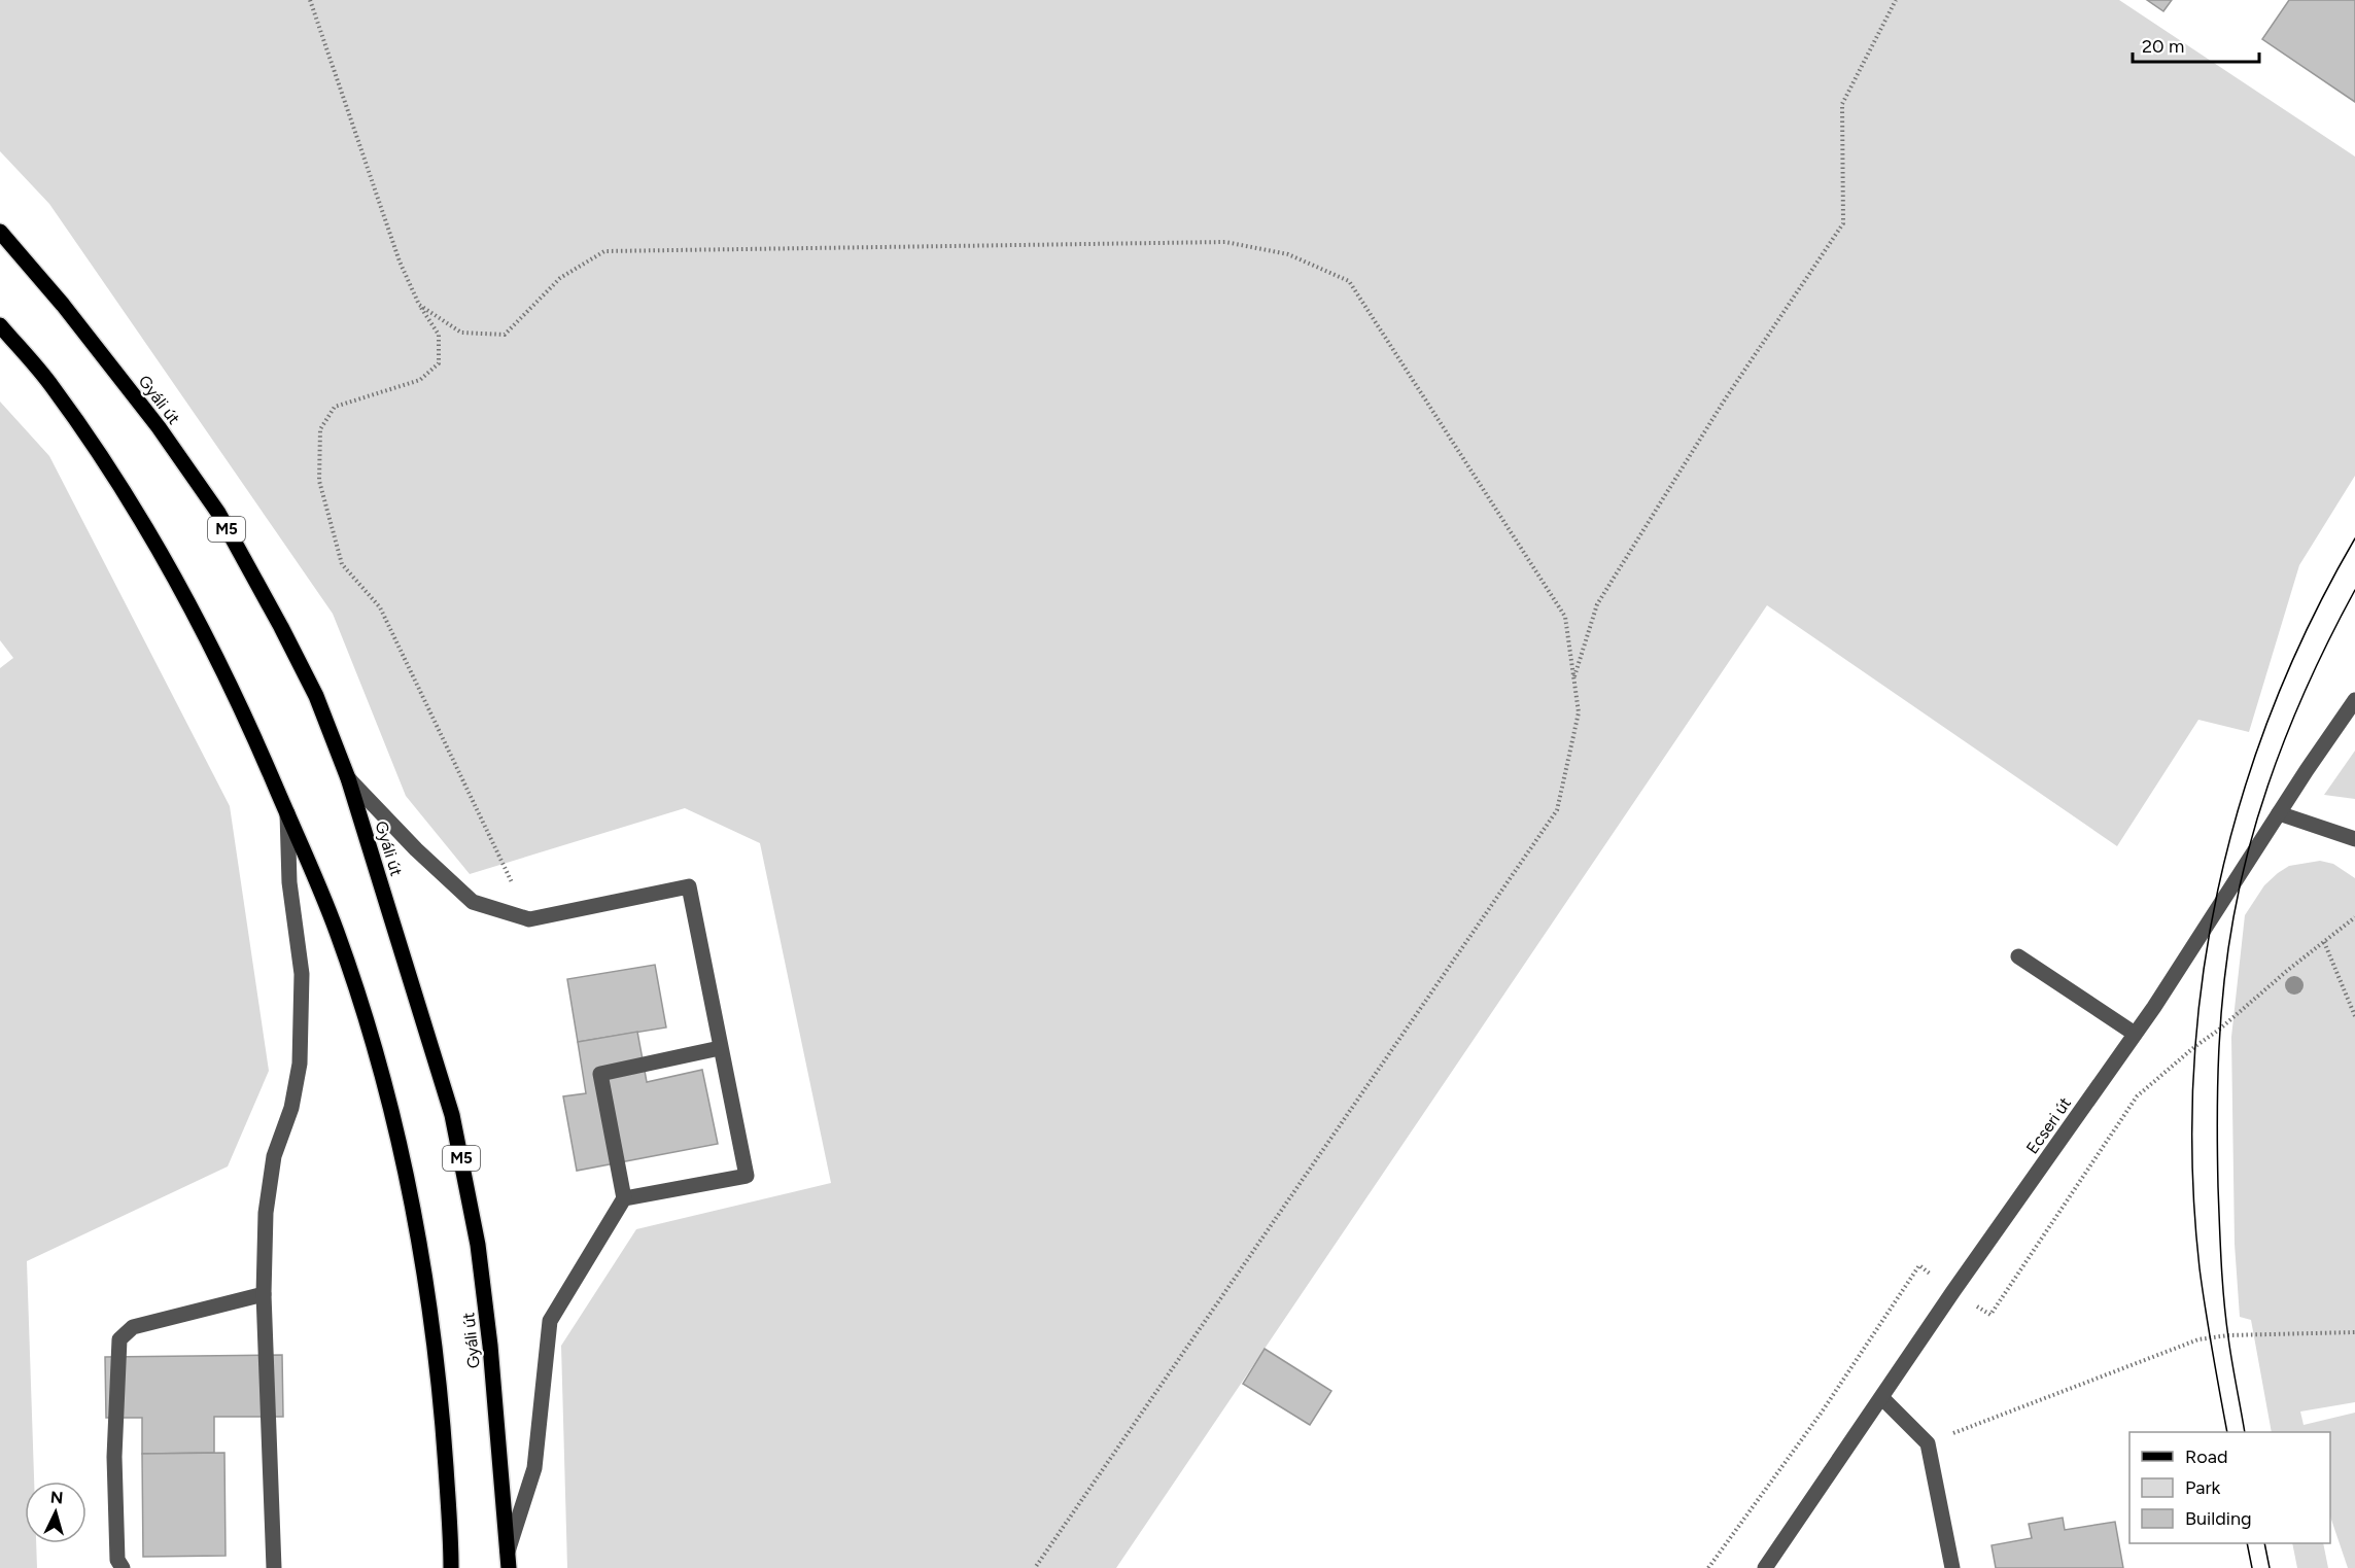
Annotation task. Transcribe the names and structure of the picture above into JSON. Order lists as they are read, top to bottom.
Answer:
{
  "streets": {
    "main road": ["Gyáli út", "M5"],
    "street": ["Ecseri út"]
  },
  "legend": ["Road", "Park", "Building"],
  "scale_bar": "20 m",
  "north": "top"
}
